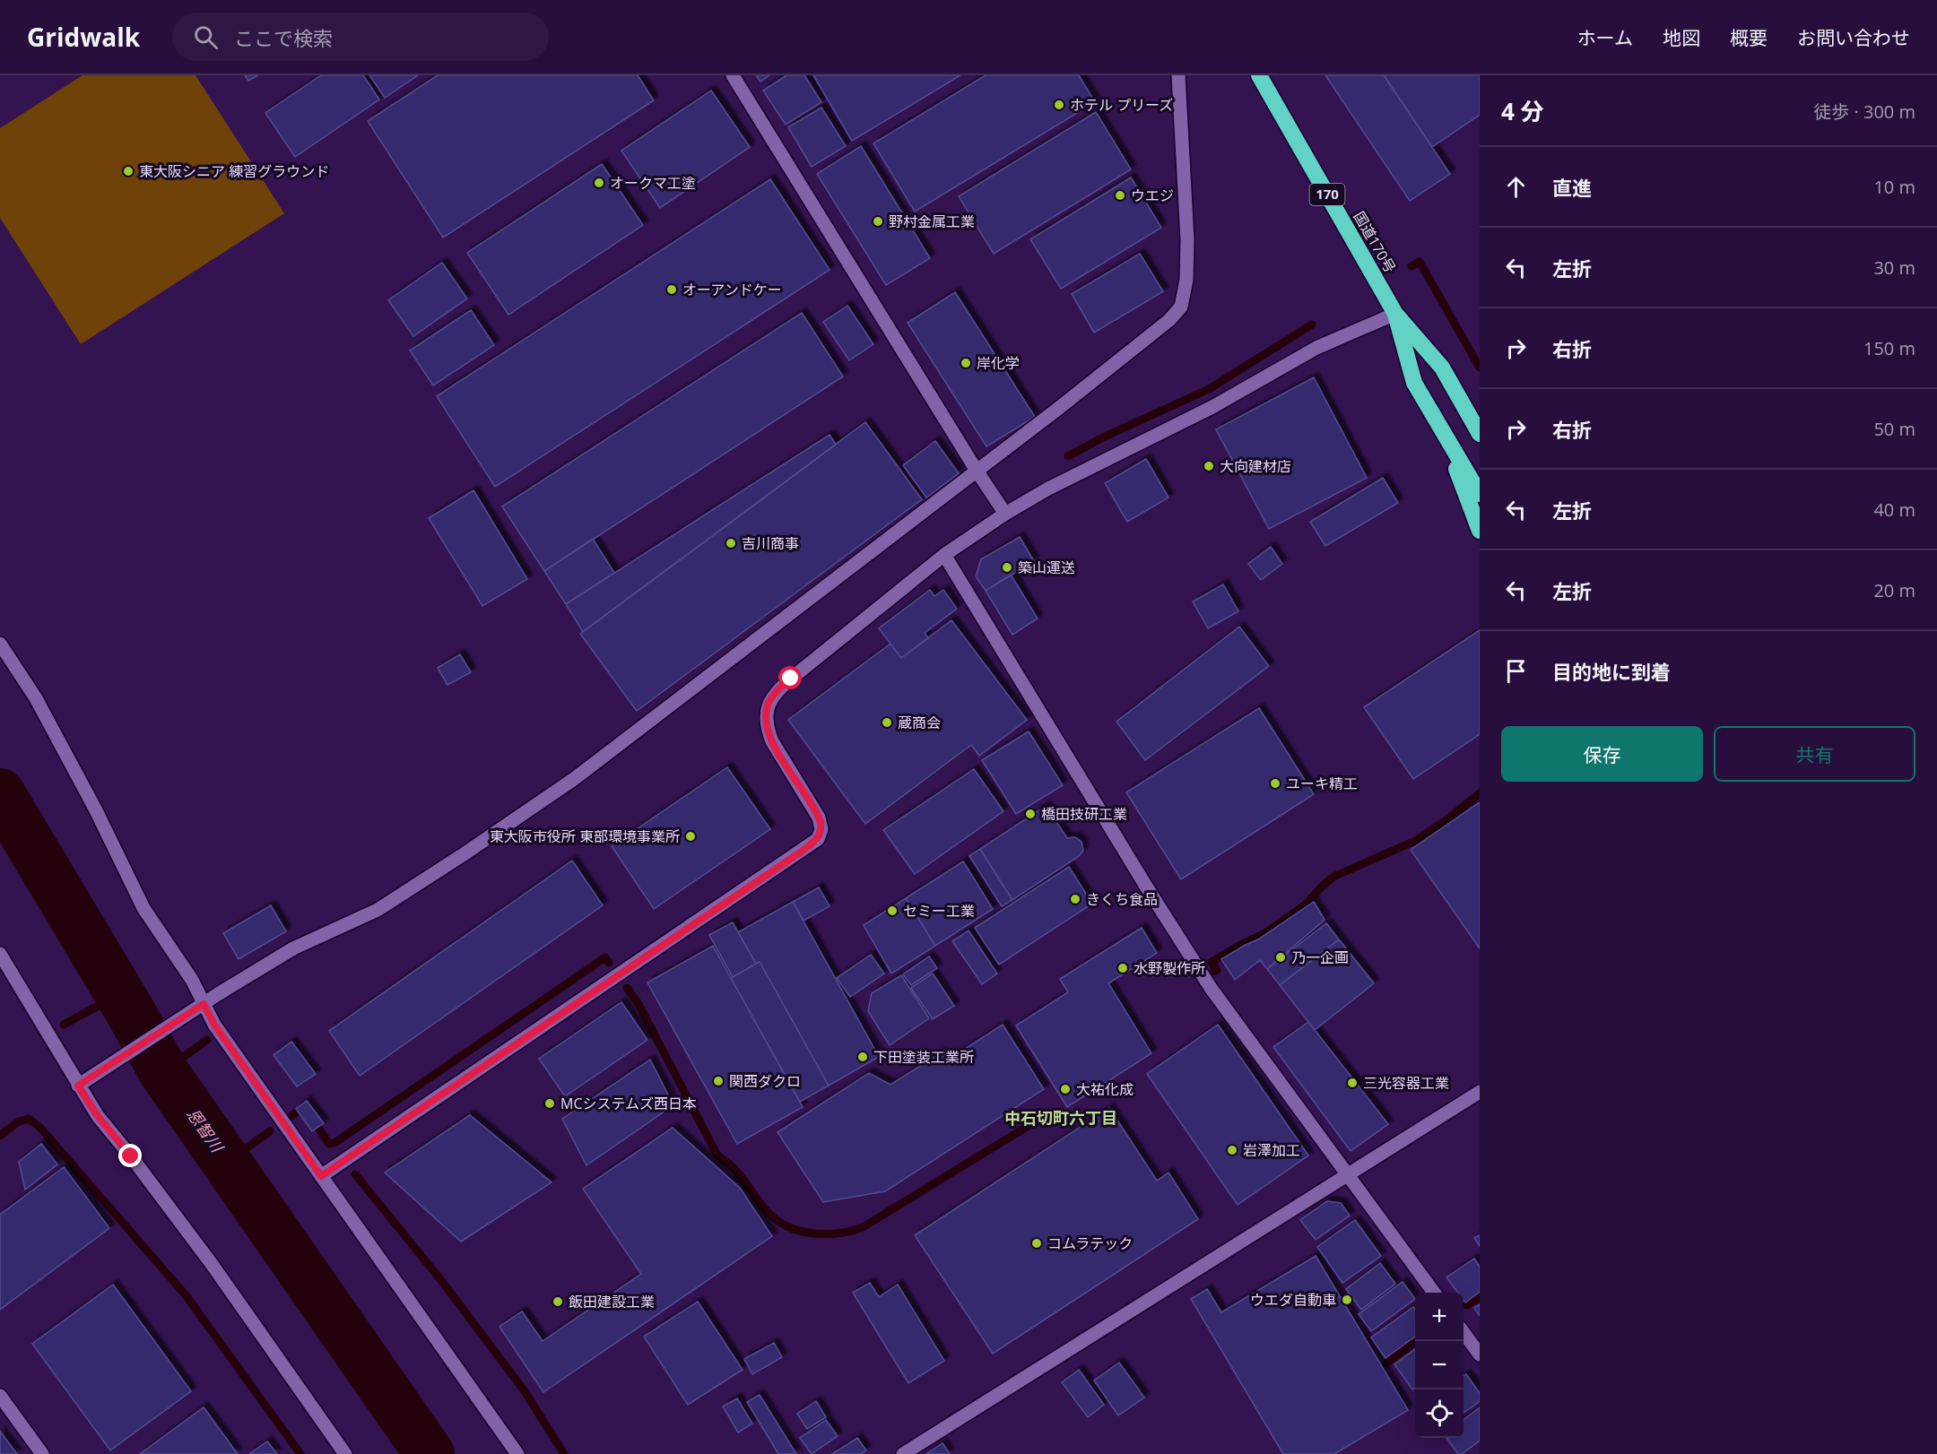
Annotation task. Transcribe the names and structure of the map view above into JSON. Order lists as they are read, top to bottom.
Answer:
{
  "streets": {
    "highway": ["170", "国道170号"]
  },
  "districts": ["中石切町六丁目"],
  "water": ["恩智川"],
  "places": [
    "ホテル プリーズ",
    "東大阪シニア 練習グラウンド",
    "オークマ工塗",
    "ウエジ",
    "野村金属工業",
    "オーアンドケー",
    "岸化学",
    "大向建材店",
    "吉川商事",
    "築山運送",
    "蔵商会",
    "ユーキ精工",
    "橋田技研工業",
    "東大阪市役所 東部環境事業所",
    "きくち食品",
    "セミー工業",
    "乃一企画",
    "水野製作所",
    "下田塗装工業所",
    "関西ダクロ",
    "三光容器工業",
    "大祐化成",
    "MCシステムズ西日本",
    "岩澤加工",
    "コムラテック",
    "ウエダ自動車",
    "飯田建設工業"
  ],
  "page": {
    "header": "Gridwalk",
    "search": "ここで検索",
    "nav": [
      "ホーム",
      "地図",
      "概要",
      "お問い合わせ"
    ],
    "heading": ["4 分", "徒歩 · 300 m"],
    "list": [
      ["直進", "10 m"],
      ["左折", "30 m"],
      ["右折", "150 m"],
      ["右折", "50 m"],
      ["左折", "40 m"],
      ["左折", "20 m"],
      "目的地に到着"
    ],
    "buttons": ["保存", "共有"],
    "map_buttons": ["+", "−"]
  }
}
